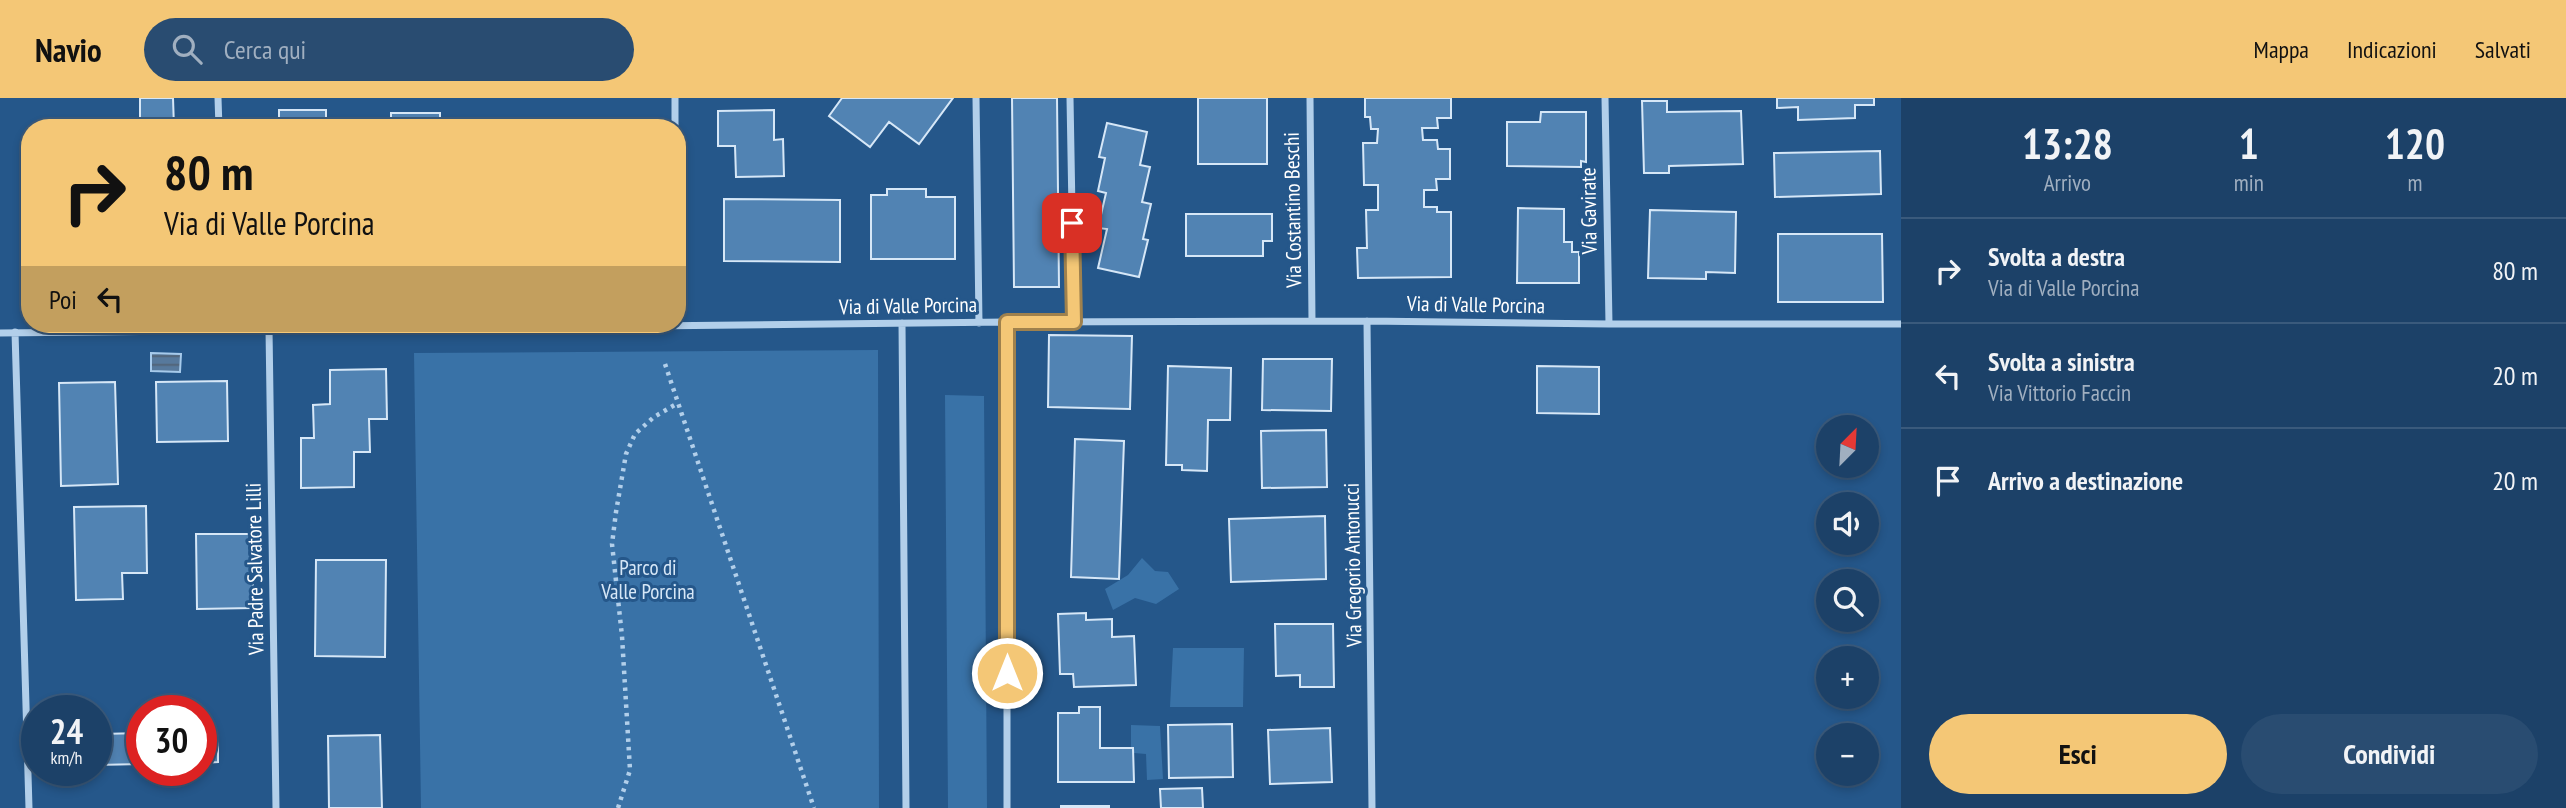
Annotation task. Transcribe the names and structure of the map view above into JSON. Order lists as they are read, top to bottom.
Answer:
{
  "streets": {
    "street": [
      "Via Costantino Beschi",
      "Via Gavirate",
      "Via di Valle Porcina",
      "Via Gregorio Antonucci",
      "Via Padre Salvatore Lilli"
    ]
  },
  "crossings": [
    ["Via Costantino Beschi", "Via di Valle Porcina"],
    ["Via Gavirate", "Via di Valle Porcina"],
    ["Via di Valle Porcina", "Via Gregorio Antonucci"]
  ],
  "parks": ["Parco di Valle Porcina"],
  "north": "top right",
  "page": {
    "header": "Navio",
    "search": "Cerca qui",
    "nav": ["Mappa", "Indicazioni", "Salvati"],
    "eta": [
      "13:28",
      "Arrivo",
      "1",
      "min",
      "120",
      "m"
    ],
    "turn": ["80 m", "Via di Valle Porcina"],
    "list": [
      {
        "name": "Svolta a destra",
        "note": "Via di Valle Porcina",
        "value": "80 m"
      },
      {
        "name": "Svolta a sinistra",
        "note": "Via Vittorio Faccin",
        "value": "20 m"
      },
      {
        "name": "Arrivo a destinazione",
        "value": "20 m"
      }
    ],
    "then": "Poi",
    "map_buttons": ["+", "−"],
    "speed": "24 km/h",
    "limit": "30",
    "buttons": ["Esci", "Condividi"]
  }
}
